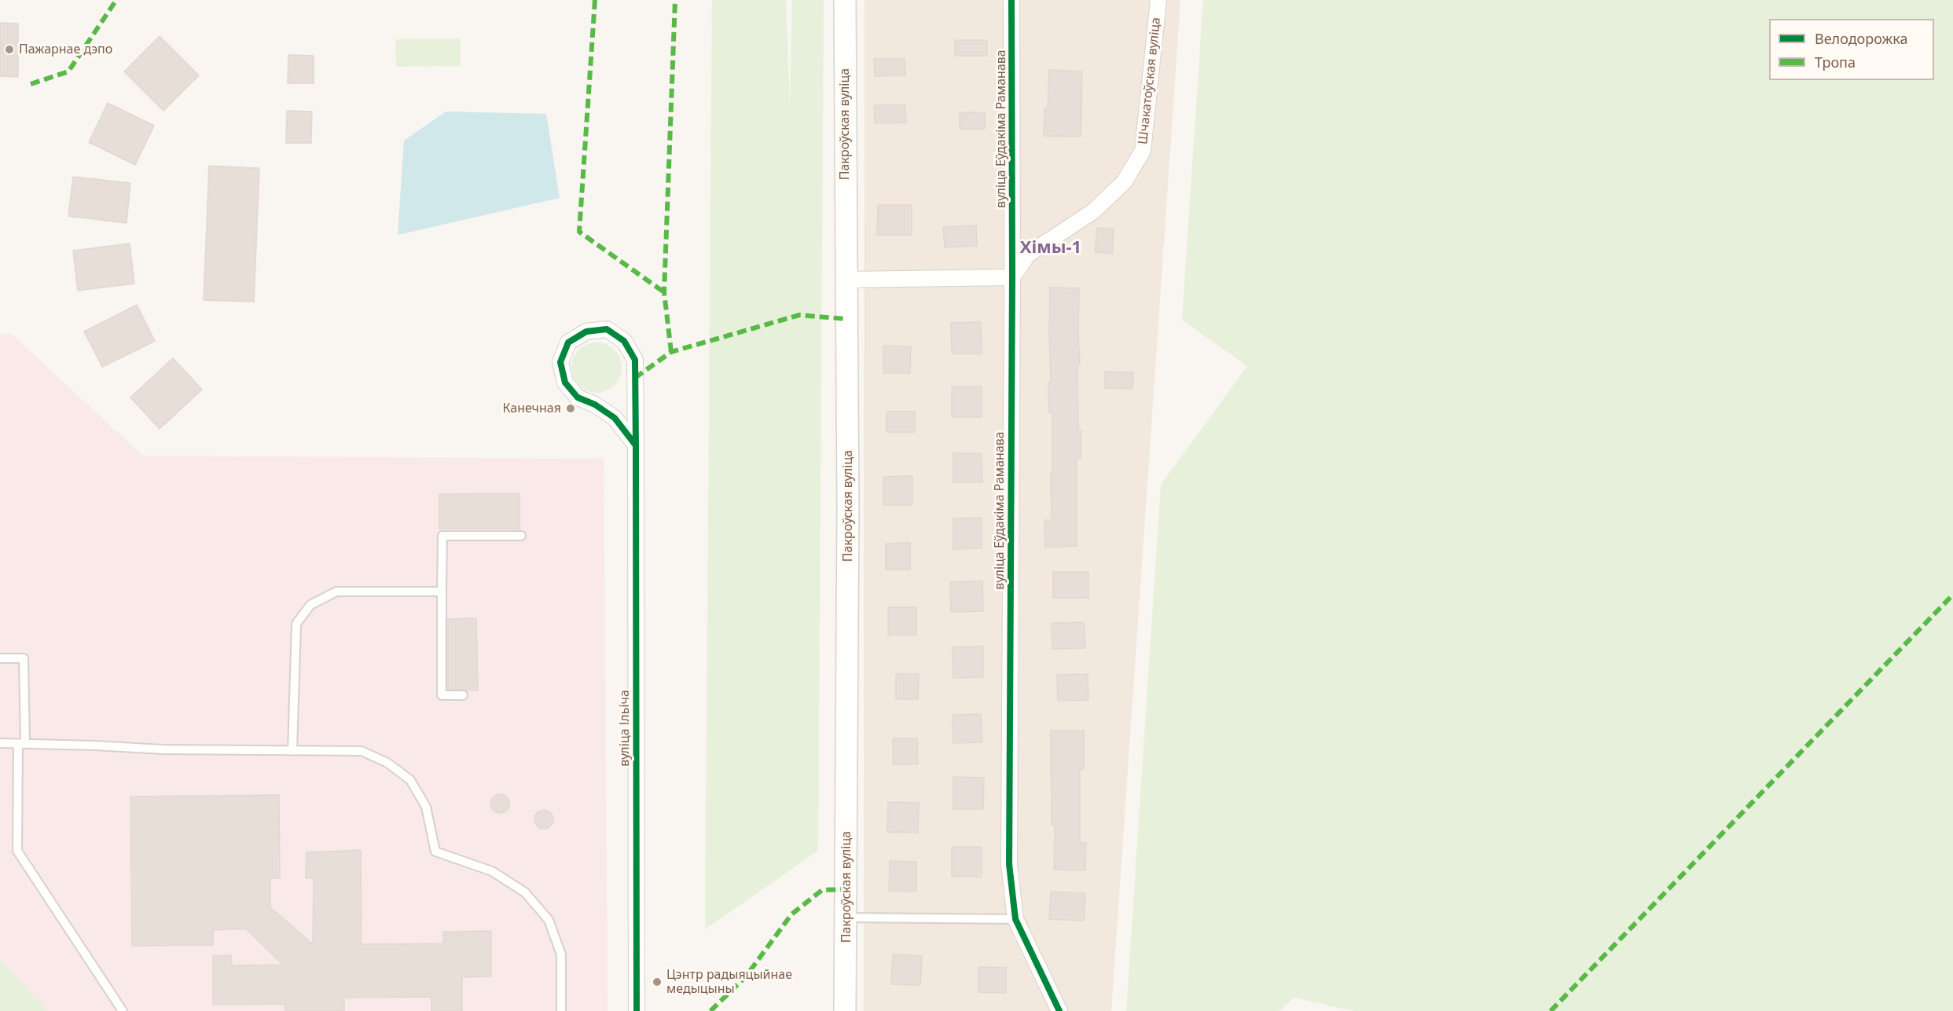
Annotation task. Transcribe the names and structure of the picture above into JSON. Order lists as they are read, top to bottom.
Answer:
{
  "streets": {
    "street": [
      "Шчакатоўская вуліца",
      "Пакроўская вуліца",
      "вуліца Еўдакіма Раманава",
      "вуліца Ільіча"
    ]
  },
  "crossings": [
    ["Шчакатоўская вуліца", "вуліца Еўдакіма Раманава"]
  ],
  "districts": ["Хімы-1"],
  "places": ["Пажарнае дэпо", "Канечная", "Цэнтр радыяцыйнае медыцыны"],
  "legend": ["Велодорожка", "Тропа"]
}
